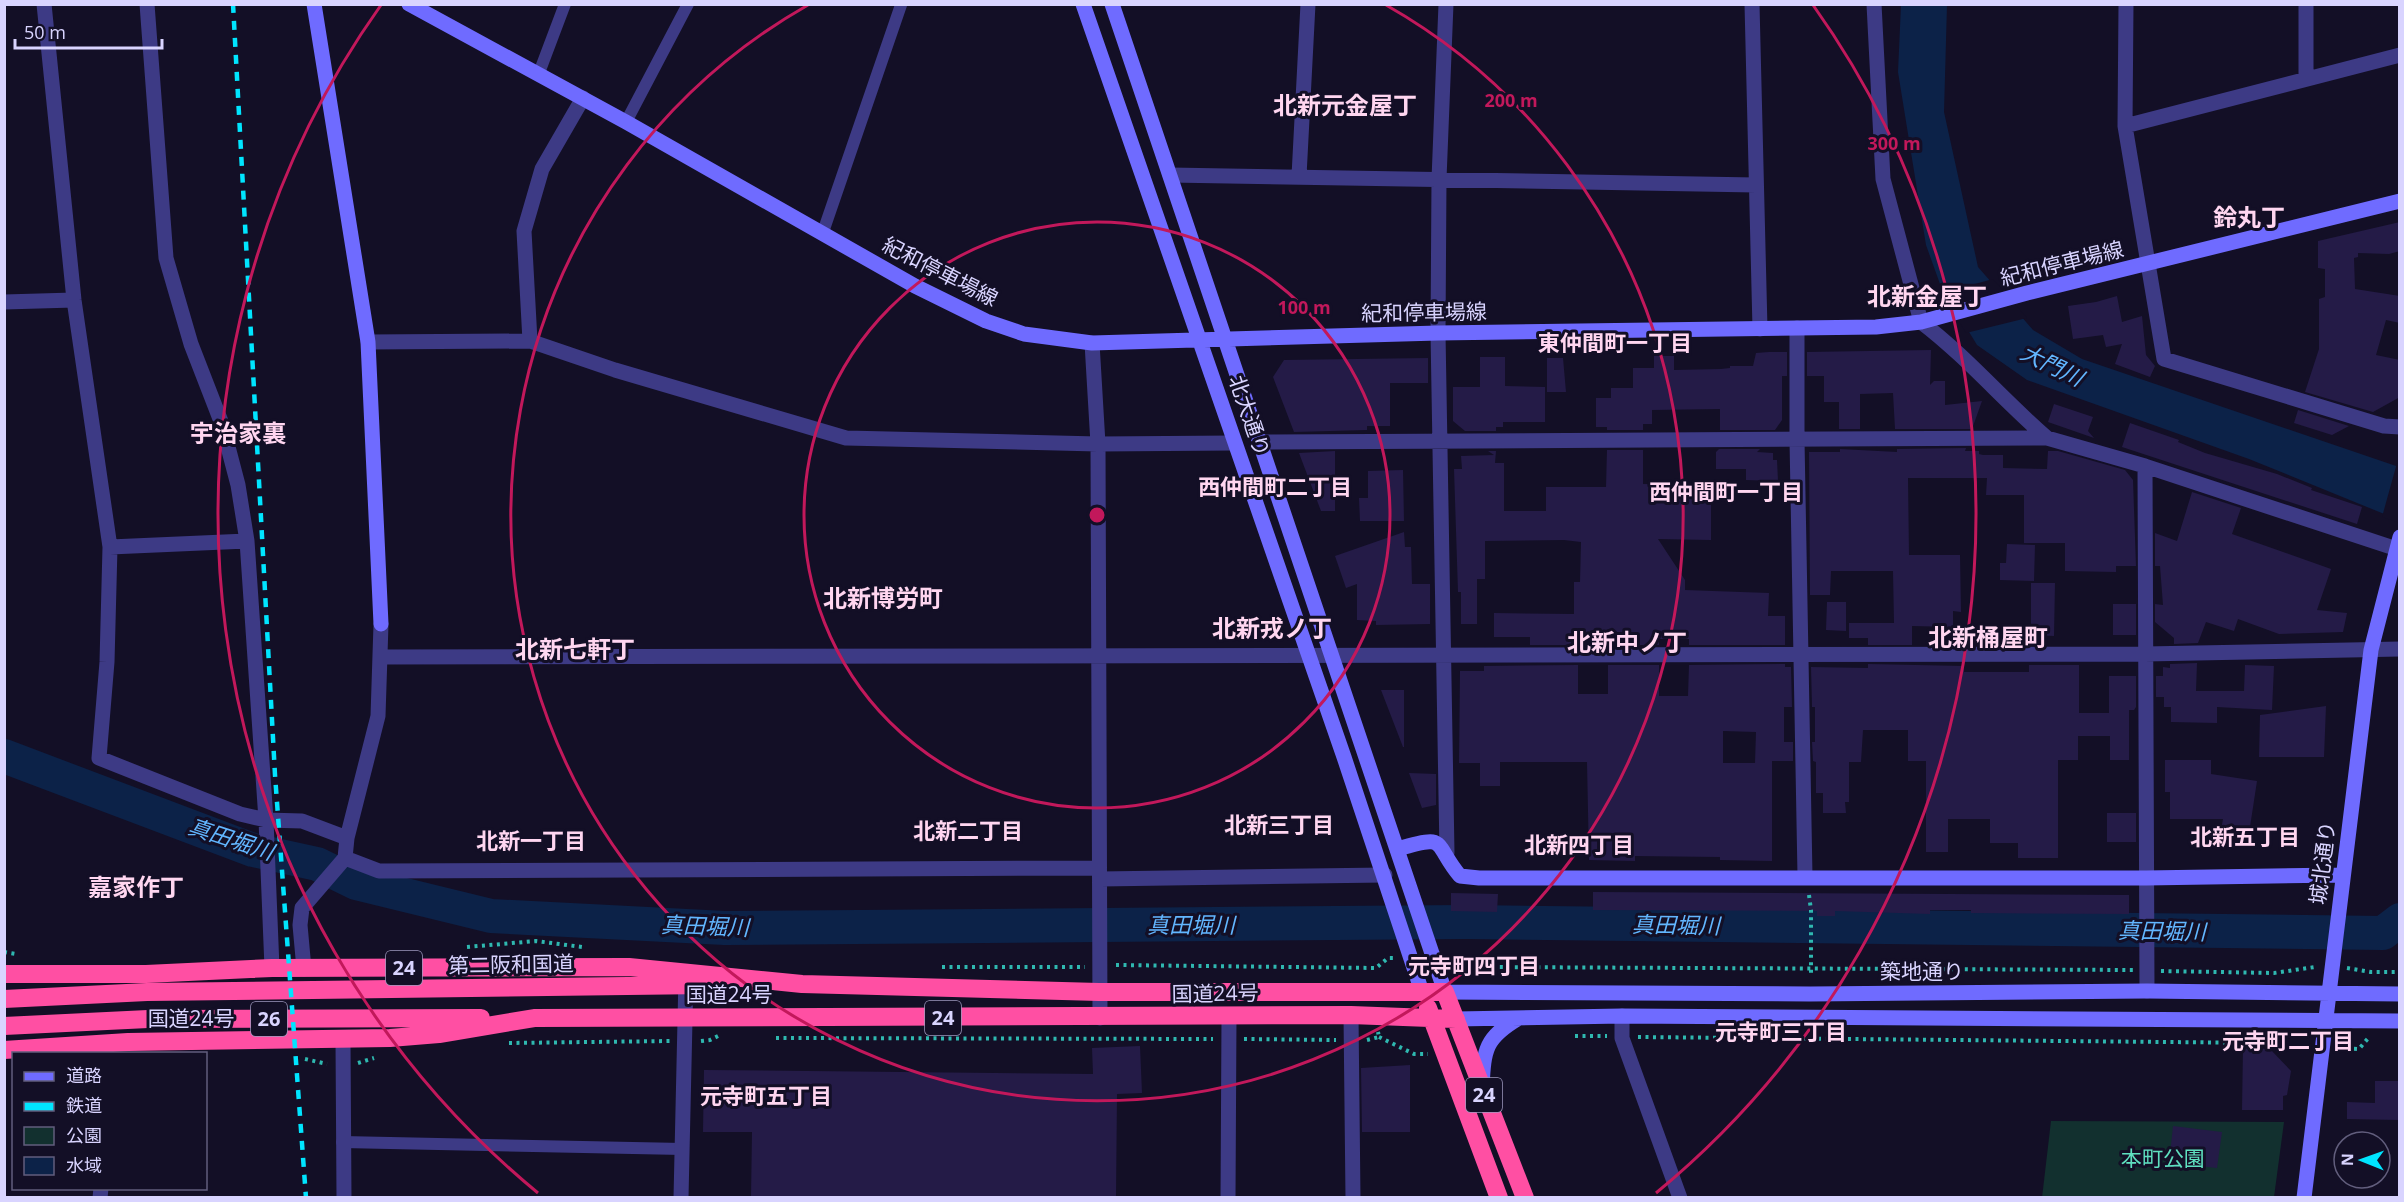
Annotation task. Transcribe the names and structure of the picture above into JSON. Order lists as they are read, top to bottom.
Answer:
{
  "streets": {
    "highway": [
      "第二阪和国道",
      "24",
      "国道24号",
      "26"
    ],
    "street": [
      "紀和停車場線",
      "北大通り",
      "城北通り",
      "築地通り"
    ]
  },
  "crossings": [
    ["紀和停車場線", "北大通り"],
    ["北大通り", "24"],
    ["北大通り", "築地通り"],
    ["北大通り", "国道24号"],
    ["城北通り", "築地通り"],
    ["第二阪和国道", "国道24号"],
    ["24", "築地通り"],
    ["24", "国道24号"],
    ["築地通り", "国道24号"],
    ["国道24号", "26"]
  ],
  "districts": [
    "北新元金屋丁",
    "鈴丸丁",
    "北新金屋丁",
    "東仲間町一丁目",
    "宇治家裏",
    "西仲間町二丁目",
    "西仲間町一丁目",
    "北新博労町",
    "北新戎ノ丁",
    "北新桶屋町",
    "北新中ノ丁",
    "北新七軒丁",
    "北新三丁目",
    "北新二丁目",
    "北新五丁目",
    "北新一丁目",
    "北新四丁目",
    "嘉家作丁",
    "元寺町四丁目",
    "元寺町三丁目",
    "元寺町二丁目",
    "元寺町五丁目"
  ],
  "water": ["大門川", "真田堀川"],
  "parks": ["本町公園"],
  "legend": [
    "道路",
    "鉄道",
    "公園",
    "水域"
  ],
  "scale_bar": "50 m",
  "north": "left",
  "rings": ["200 m", "300 m", "100 m"]
}
